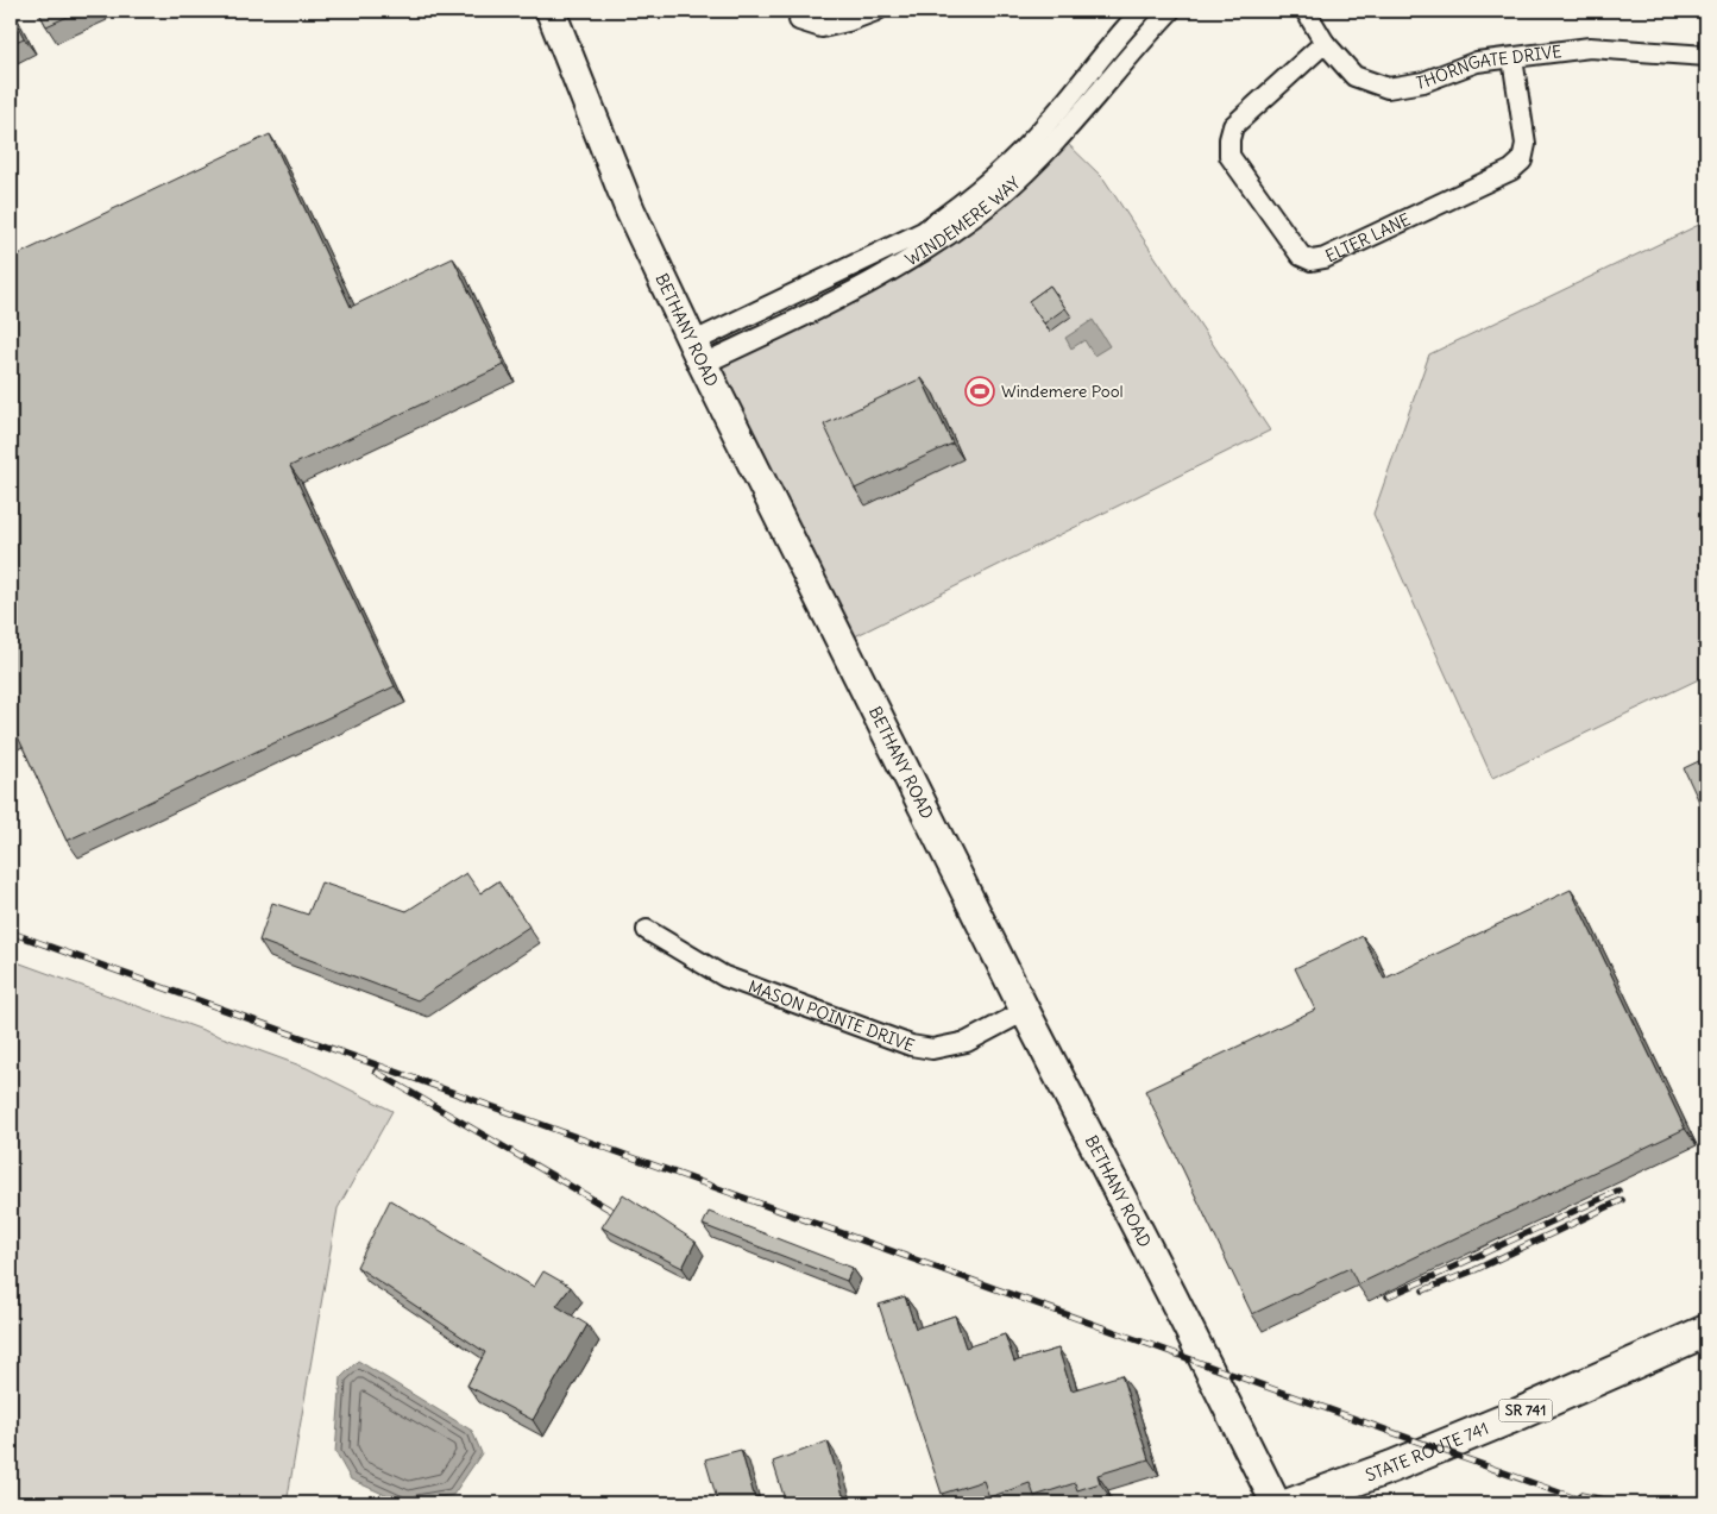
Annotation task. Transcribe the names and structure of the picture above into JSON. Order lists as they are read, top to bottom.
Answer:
{
  "streets": {
    "main road": ["BETHANY ROAD", "SR 741", "STATE ROUTE 741"],
    "street": [
      "THORNGATE DRIVE",
      "WINDEMERE WAY",
      "ELTER LANE",
      "MASON POINTE DRIVE"
    ]
  },
  "crossings": [
    ["THORNGATE DRIVE", "ELTER LANE"],
    ["WINDEMERE WAY", "BETHANY ROAD"],
    ["BETHANY ROAD", "MASON POINTE DRIVE"]
  ],
  "places": {
    "sports": ["Windemere Pool"]
  }
}
